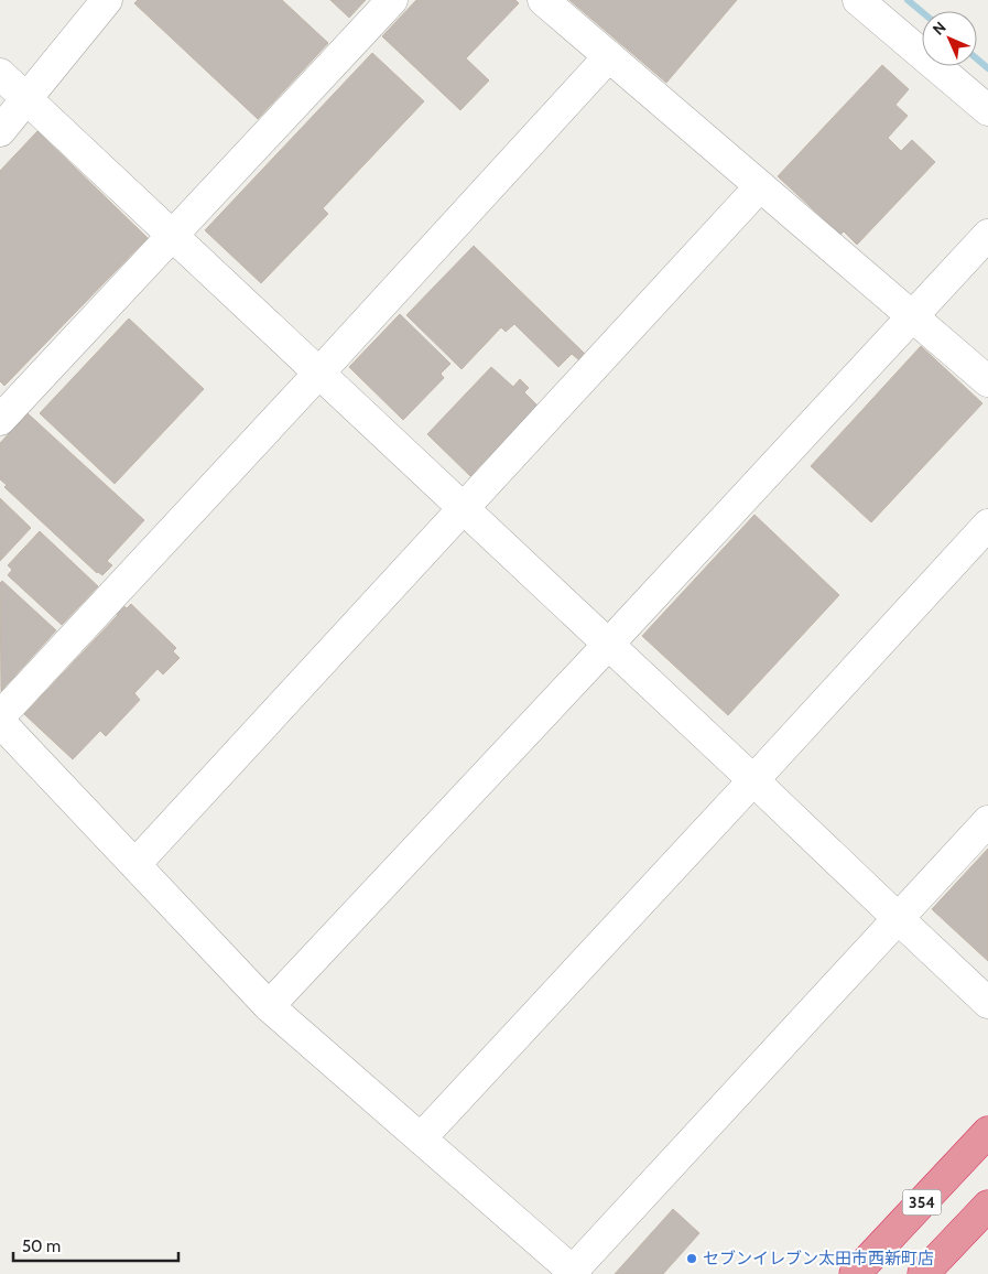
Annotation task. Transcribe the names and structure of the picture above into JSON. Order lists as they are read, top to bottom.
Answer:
{
  "streets": {
    "highway": ["354"]
  },
  "places": ["セブンイレブン太田市西新町店"],
  "scale_bar": "50 m",
  "north": "top left"
}
